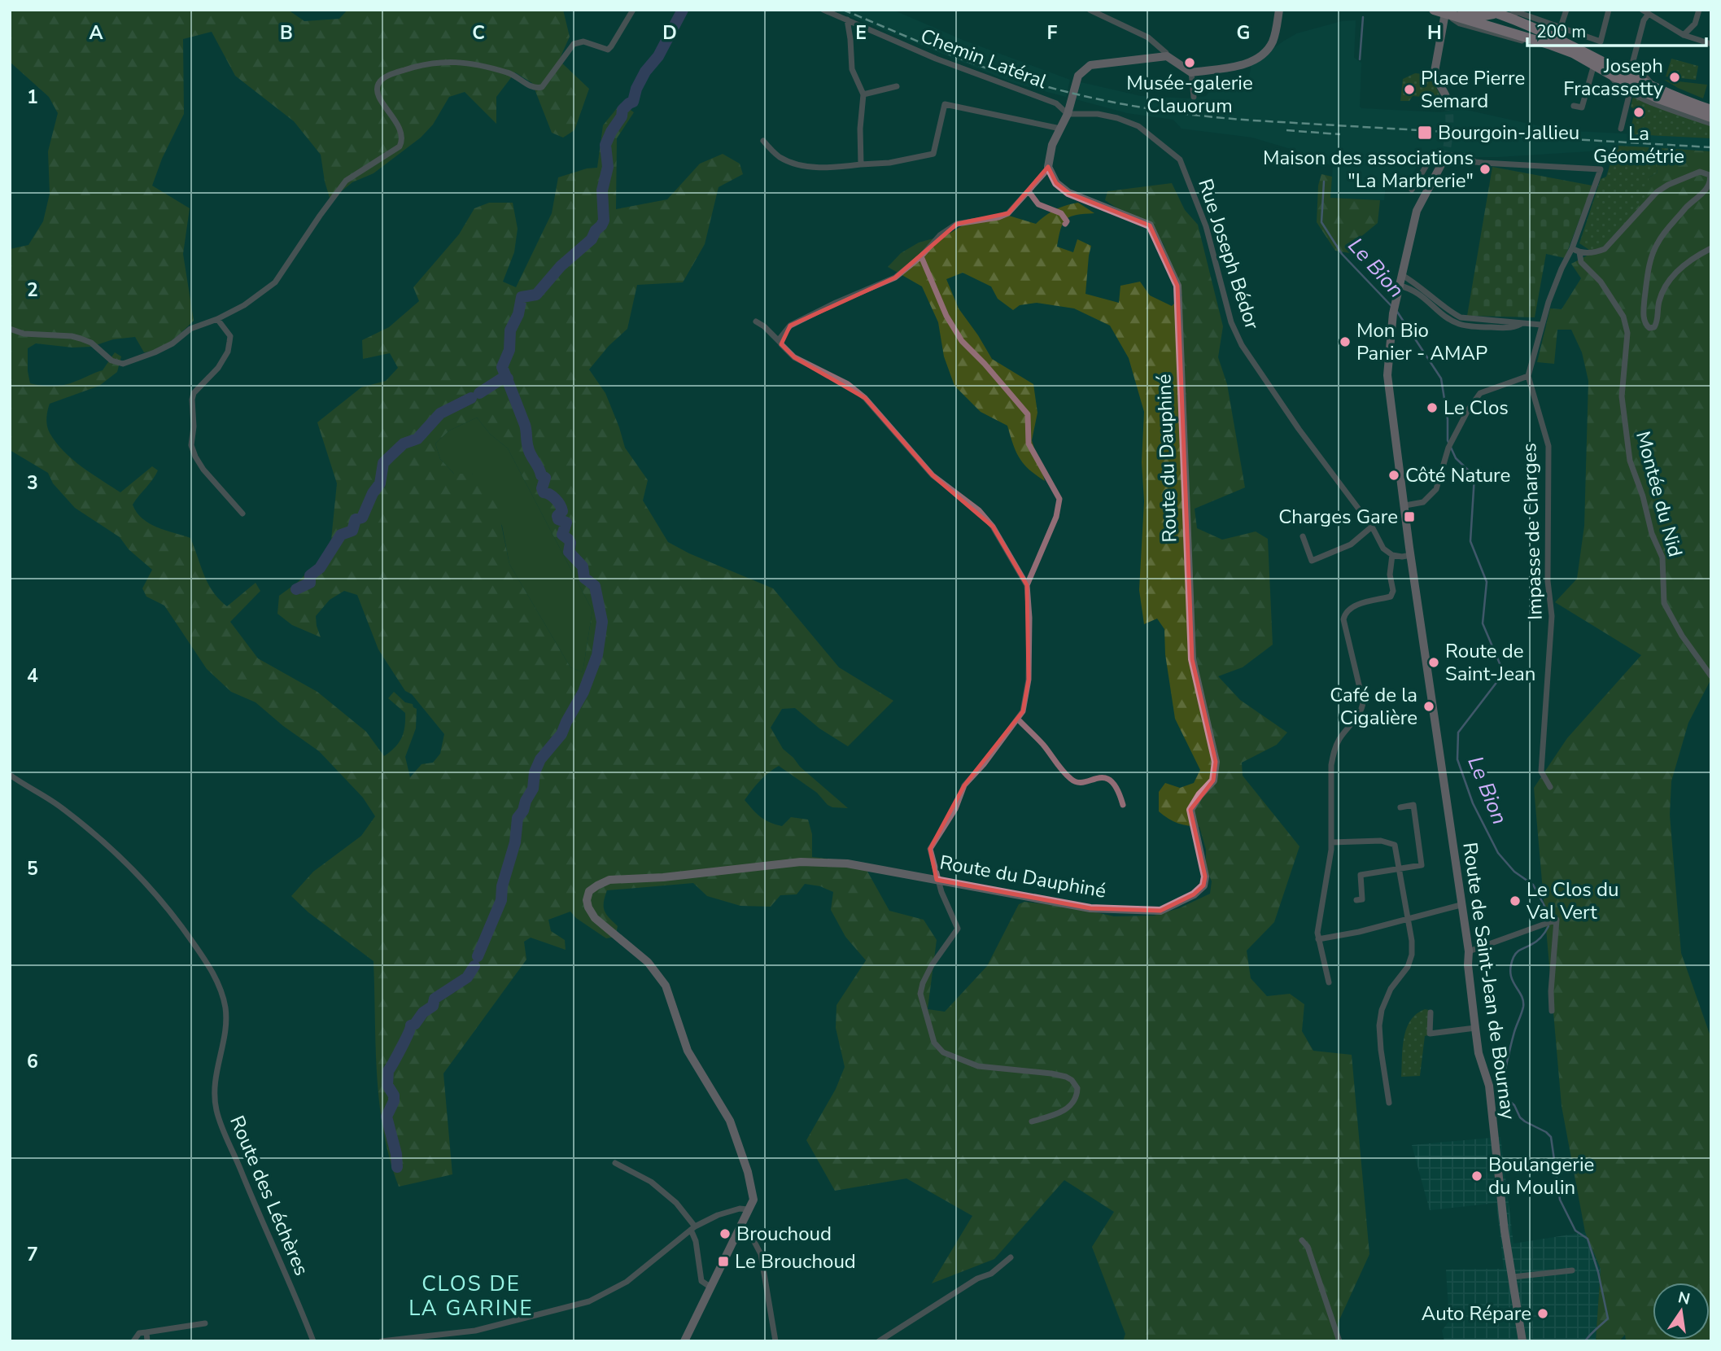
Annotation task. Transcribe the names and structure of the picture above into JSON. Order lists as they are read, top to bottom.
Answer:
{
  "streets": {
    "street": [
      "Chemin Latéral",
      "Rue Joseph Bédor",
      "Route du Dauphiné",
      "Montée du Nid",
      "Impasse de Charges",
      "Route de Saint-Jean de Bournay",
      "Route des Léchères"
    ]
  },
  "crossings": [
    ["Chemin Latéral", "Rue Joseph Bédor"]
  ],
  "districts": ["CLOS DE LA GARINE"],
  "water": ["Le Bion"],
  "places": {
    "other": [
      "Musée-galerie Clauorum",
      "Joseph Fracassetty",
      "Place Pierre Semard",
      "La Géométrie",
      "Maison des associations \"La Marbrerie\"",
      "Mon Bio Panier - AMAP",
      "Le Clos",
      "Côté Nature",
      "Route de Saint-Jean",
      "Café de la Cigalière",
      "Le Clos du Val Vert",
      "Boulangerie du Moulin",
      "Brouchoud",
      "Auto Répare"
    ],
    "transit": ["Bourgoin-Jallieu", "Charges Gare", "Le Brouchoud"]
  },
  "scale_bar": "200 m",
  "north": "top",
  "grid": {
    "columns": [
      "A",
      "B",
      "C",
      "D",
      "E",
      "F",
      "G",
      "H"
    ],
    "rows": [
      "1",
      "2",
      "3",
      "4",
      "5",
      "6",
      "7"
    ]
  }
}
